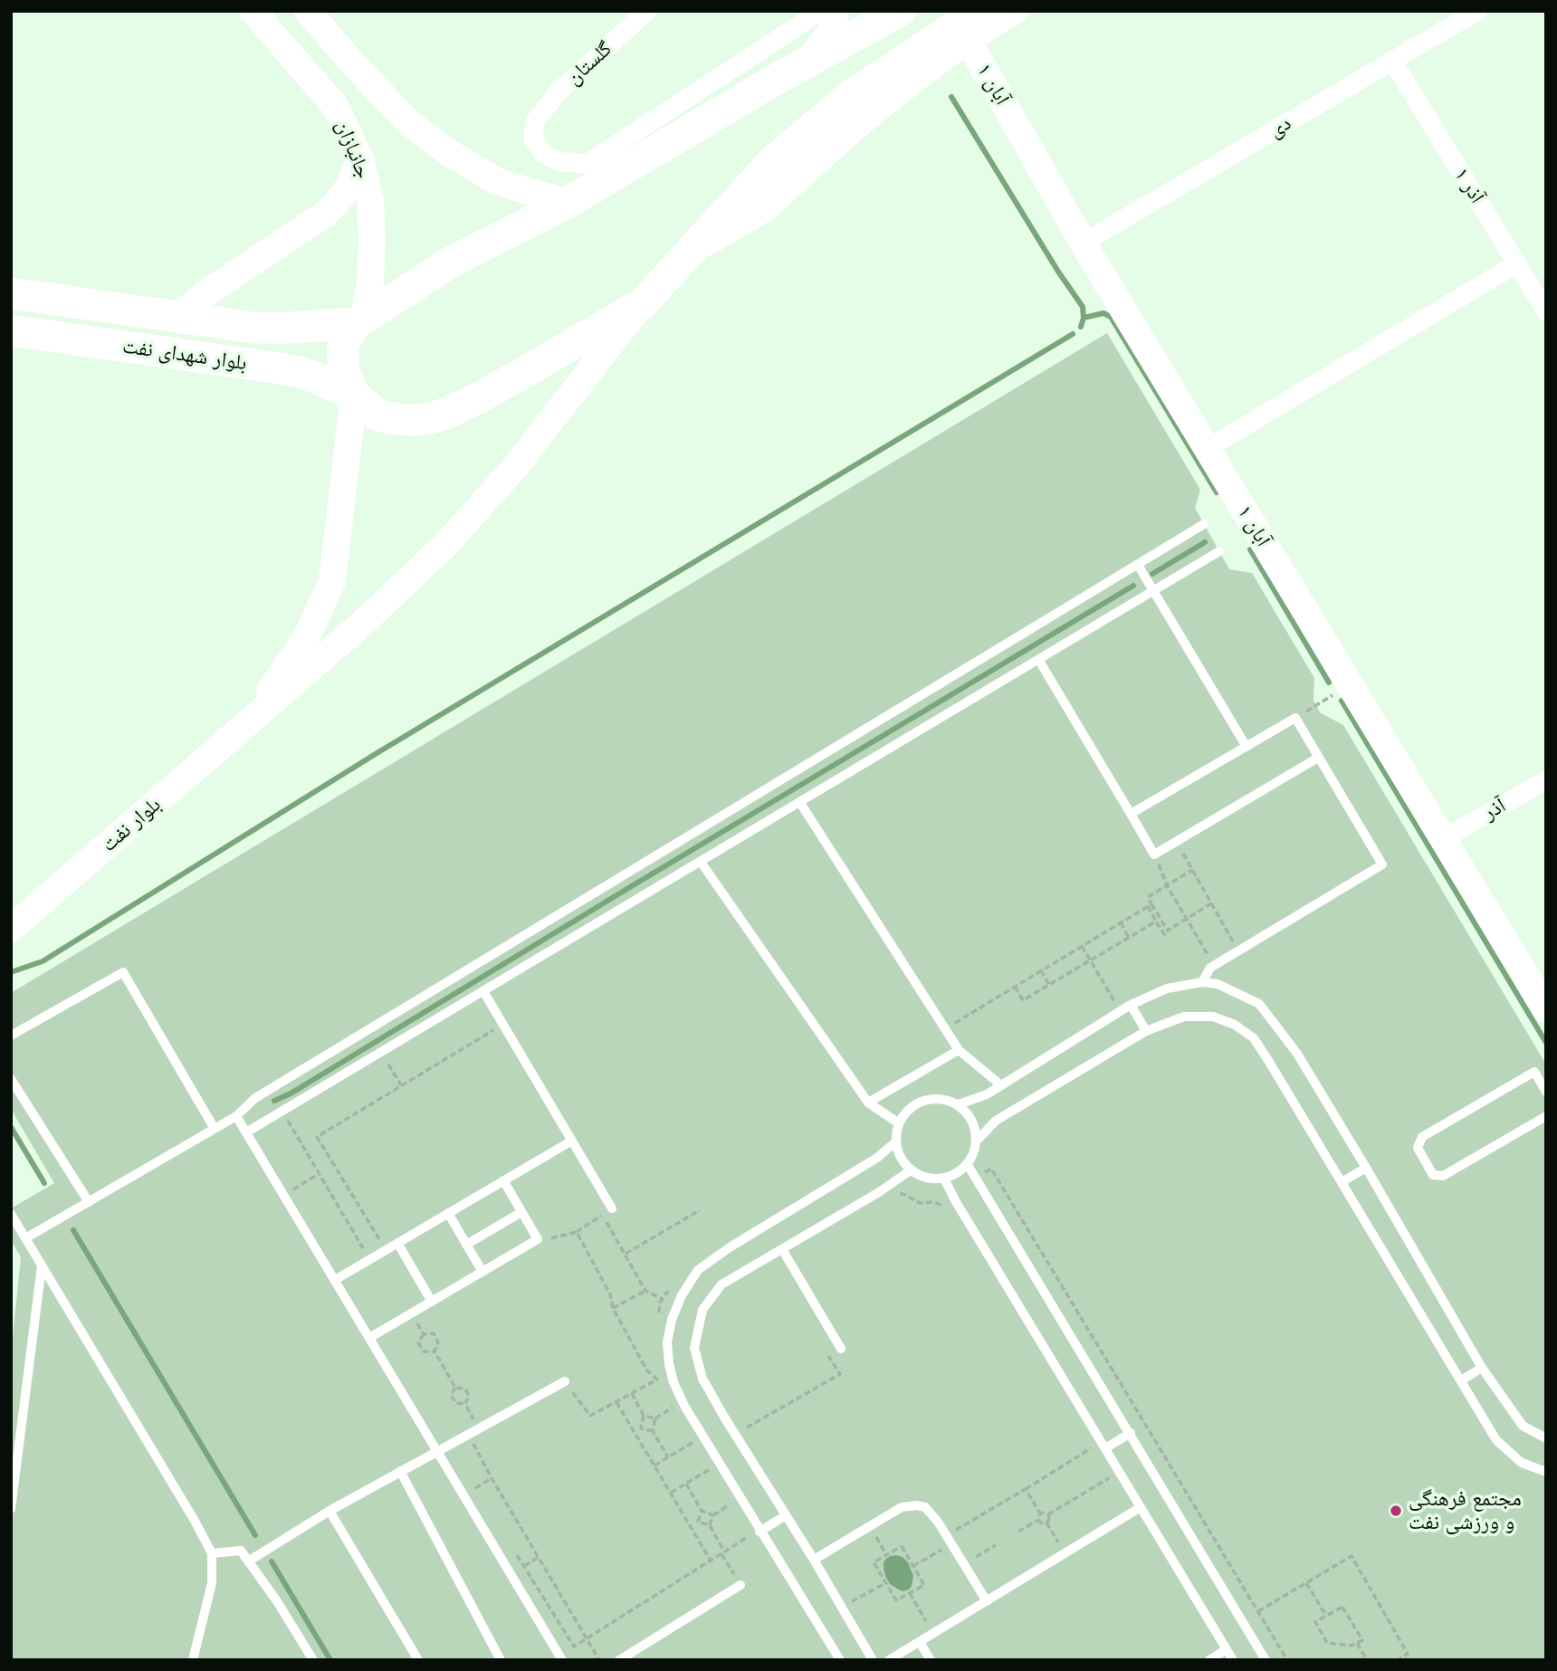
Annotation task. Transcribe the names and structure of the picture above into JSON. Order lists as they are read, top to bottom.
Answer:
{
  "streets": {
    "main road": ["بلوار شهدای نفت"],
    "street": [
      "گلستان",
      "آبان ۱",
      "دی",
      "جانبازان",
      "آذر ۱",
      "آذر",
      "بلوار نفت"
    ]
  },
  "crossings": [
    ["آبان ۱", "دی"],
    ["آبان ۱", "آذر"],
    ["دی", "آذر ۱"],
    ["جانبازان", "بلوار شهدای نفت"]
  ],
  "places": ["مجتمع فرهنگى و ورزشى نفت"]
}
